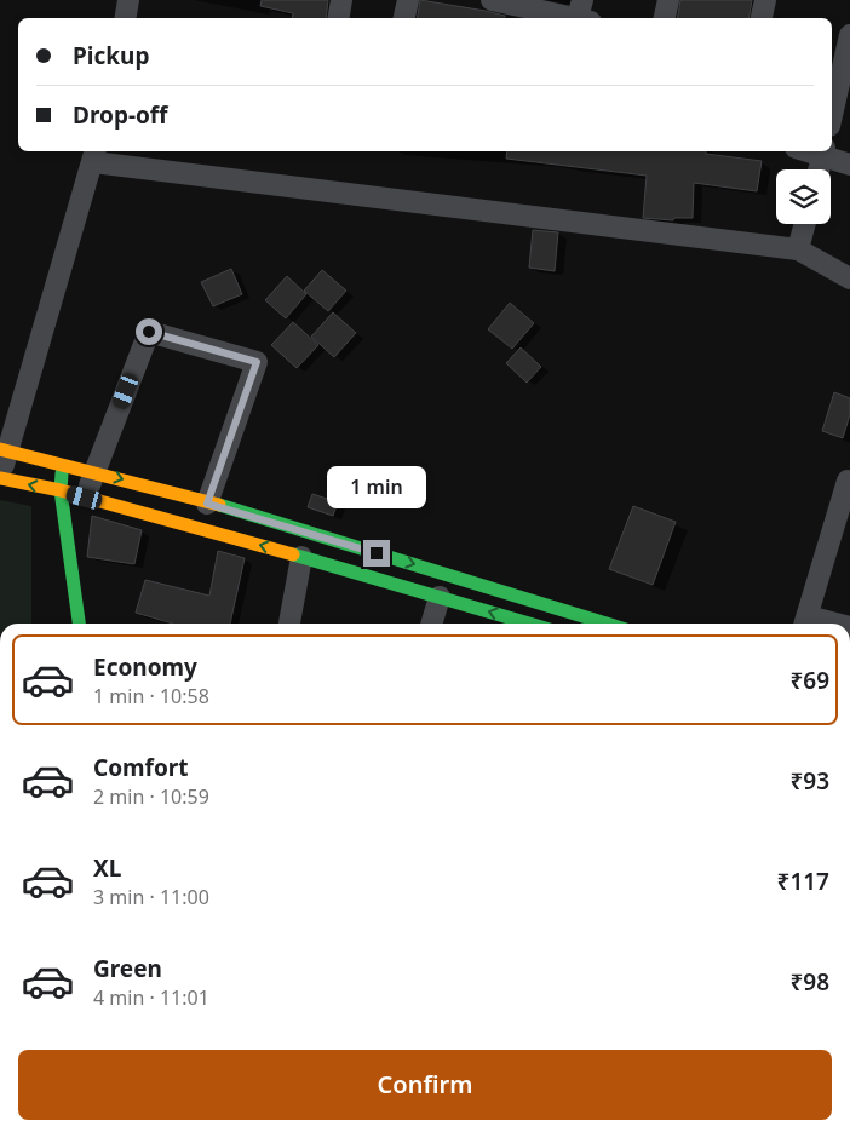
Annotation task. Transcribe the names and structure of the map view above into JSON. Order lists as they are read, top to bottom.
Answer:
{
  "page": {
    "banner": ["Pickup", "Drop-off"],
    "bubble": "1 min",
    "list": [
      {
        "name": "Economy",
        "note": "1 min · 10:58",
        "value": "₹69"
      },
      {
        "name": "Comfort",
        "note": "2 min · 10:59",
        "value": "₹93"
      },
      {
        "name": "XL",
        "note": "3 min · 11:00",
        "value": "₹117"
      },
      {
        "name": "Green",
        "note": "4 min · 11:01",
        "value": "₹98"
      }
    ],
    "buttons": "Confirm"
  }
}
